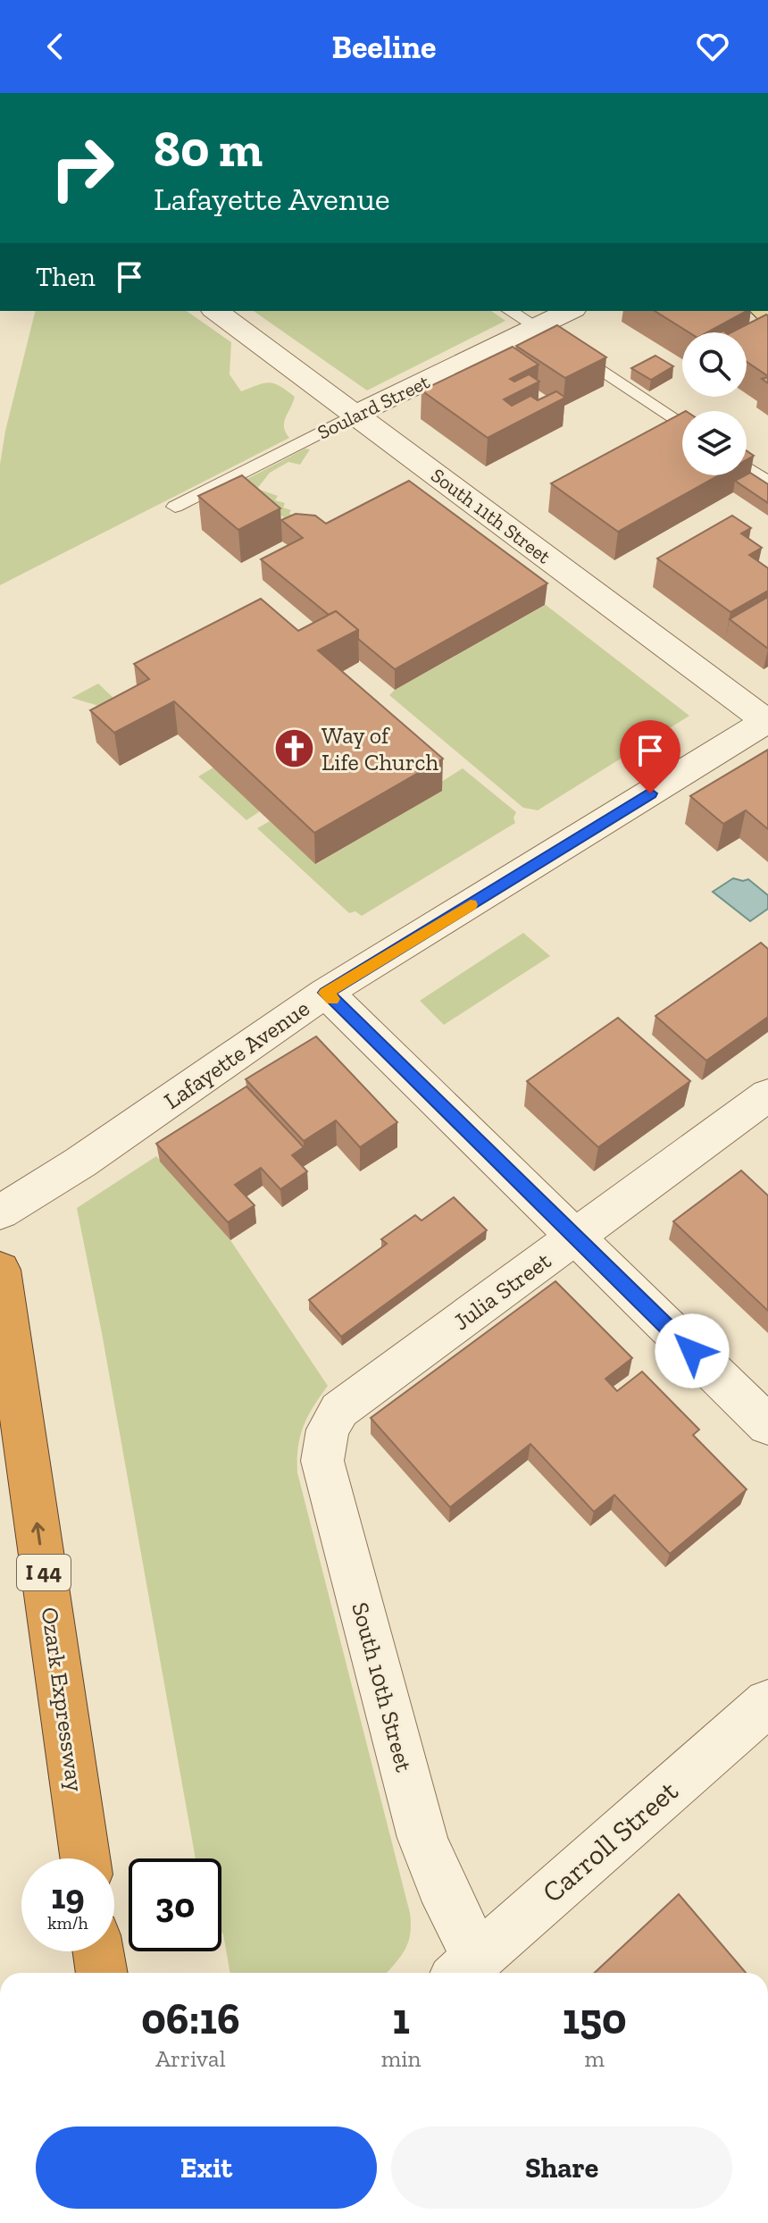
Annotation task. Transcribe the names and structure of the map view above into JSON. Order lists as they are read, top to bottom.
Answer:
{
  "streets": {
    "highway": ["I 44", "Ozark Expressway"],
    "street": [
      "Soulard Street",
      "South 11th Street",
      "Lafayette Avenue",
      "Julia Street",
      "South 10th Street",
      "Carroll Street"
    ]
  },
  "crossings": [
    ["Soulard Street", "South 11th Street"],
    ["South 11th Street", "Lafayette Avenue"],
    ["Julia Street", "South 10th Street"],
    ["South 10th Street", "Carroll Street"]
  ],
  "one_way": ["Ozark Expressway"],
  "places": {
    "church": ["Way of Life Church"]
  },
  "page": {
    "header": "Beeline",
    "turn": ["80 m", "Lafayette Avenue"],
    "then": "Then",
    "speed": "19 km/h",
    "limit": "30",
    "eta": [
      "06:16",
      "Arrival",
      "1",
      "min",
      "150",
      "m"
    ],
    "buttons": ["Exit", "Share"]
  }
}
